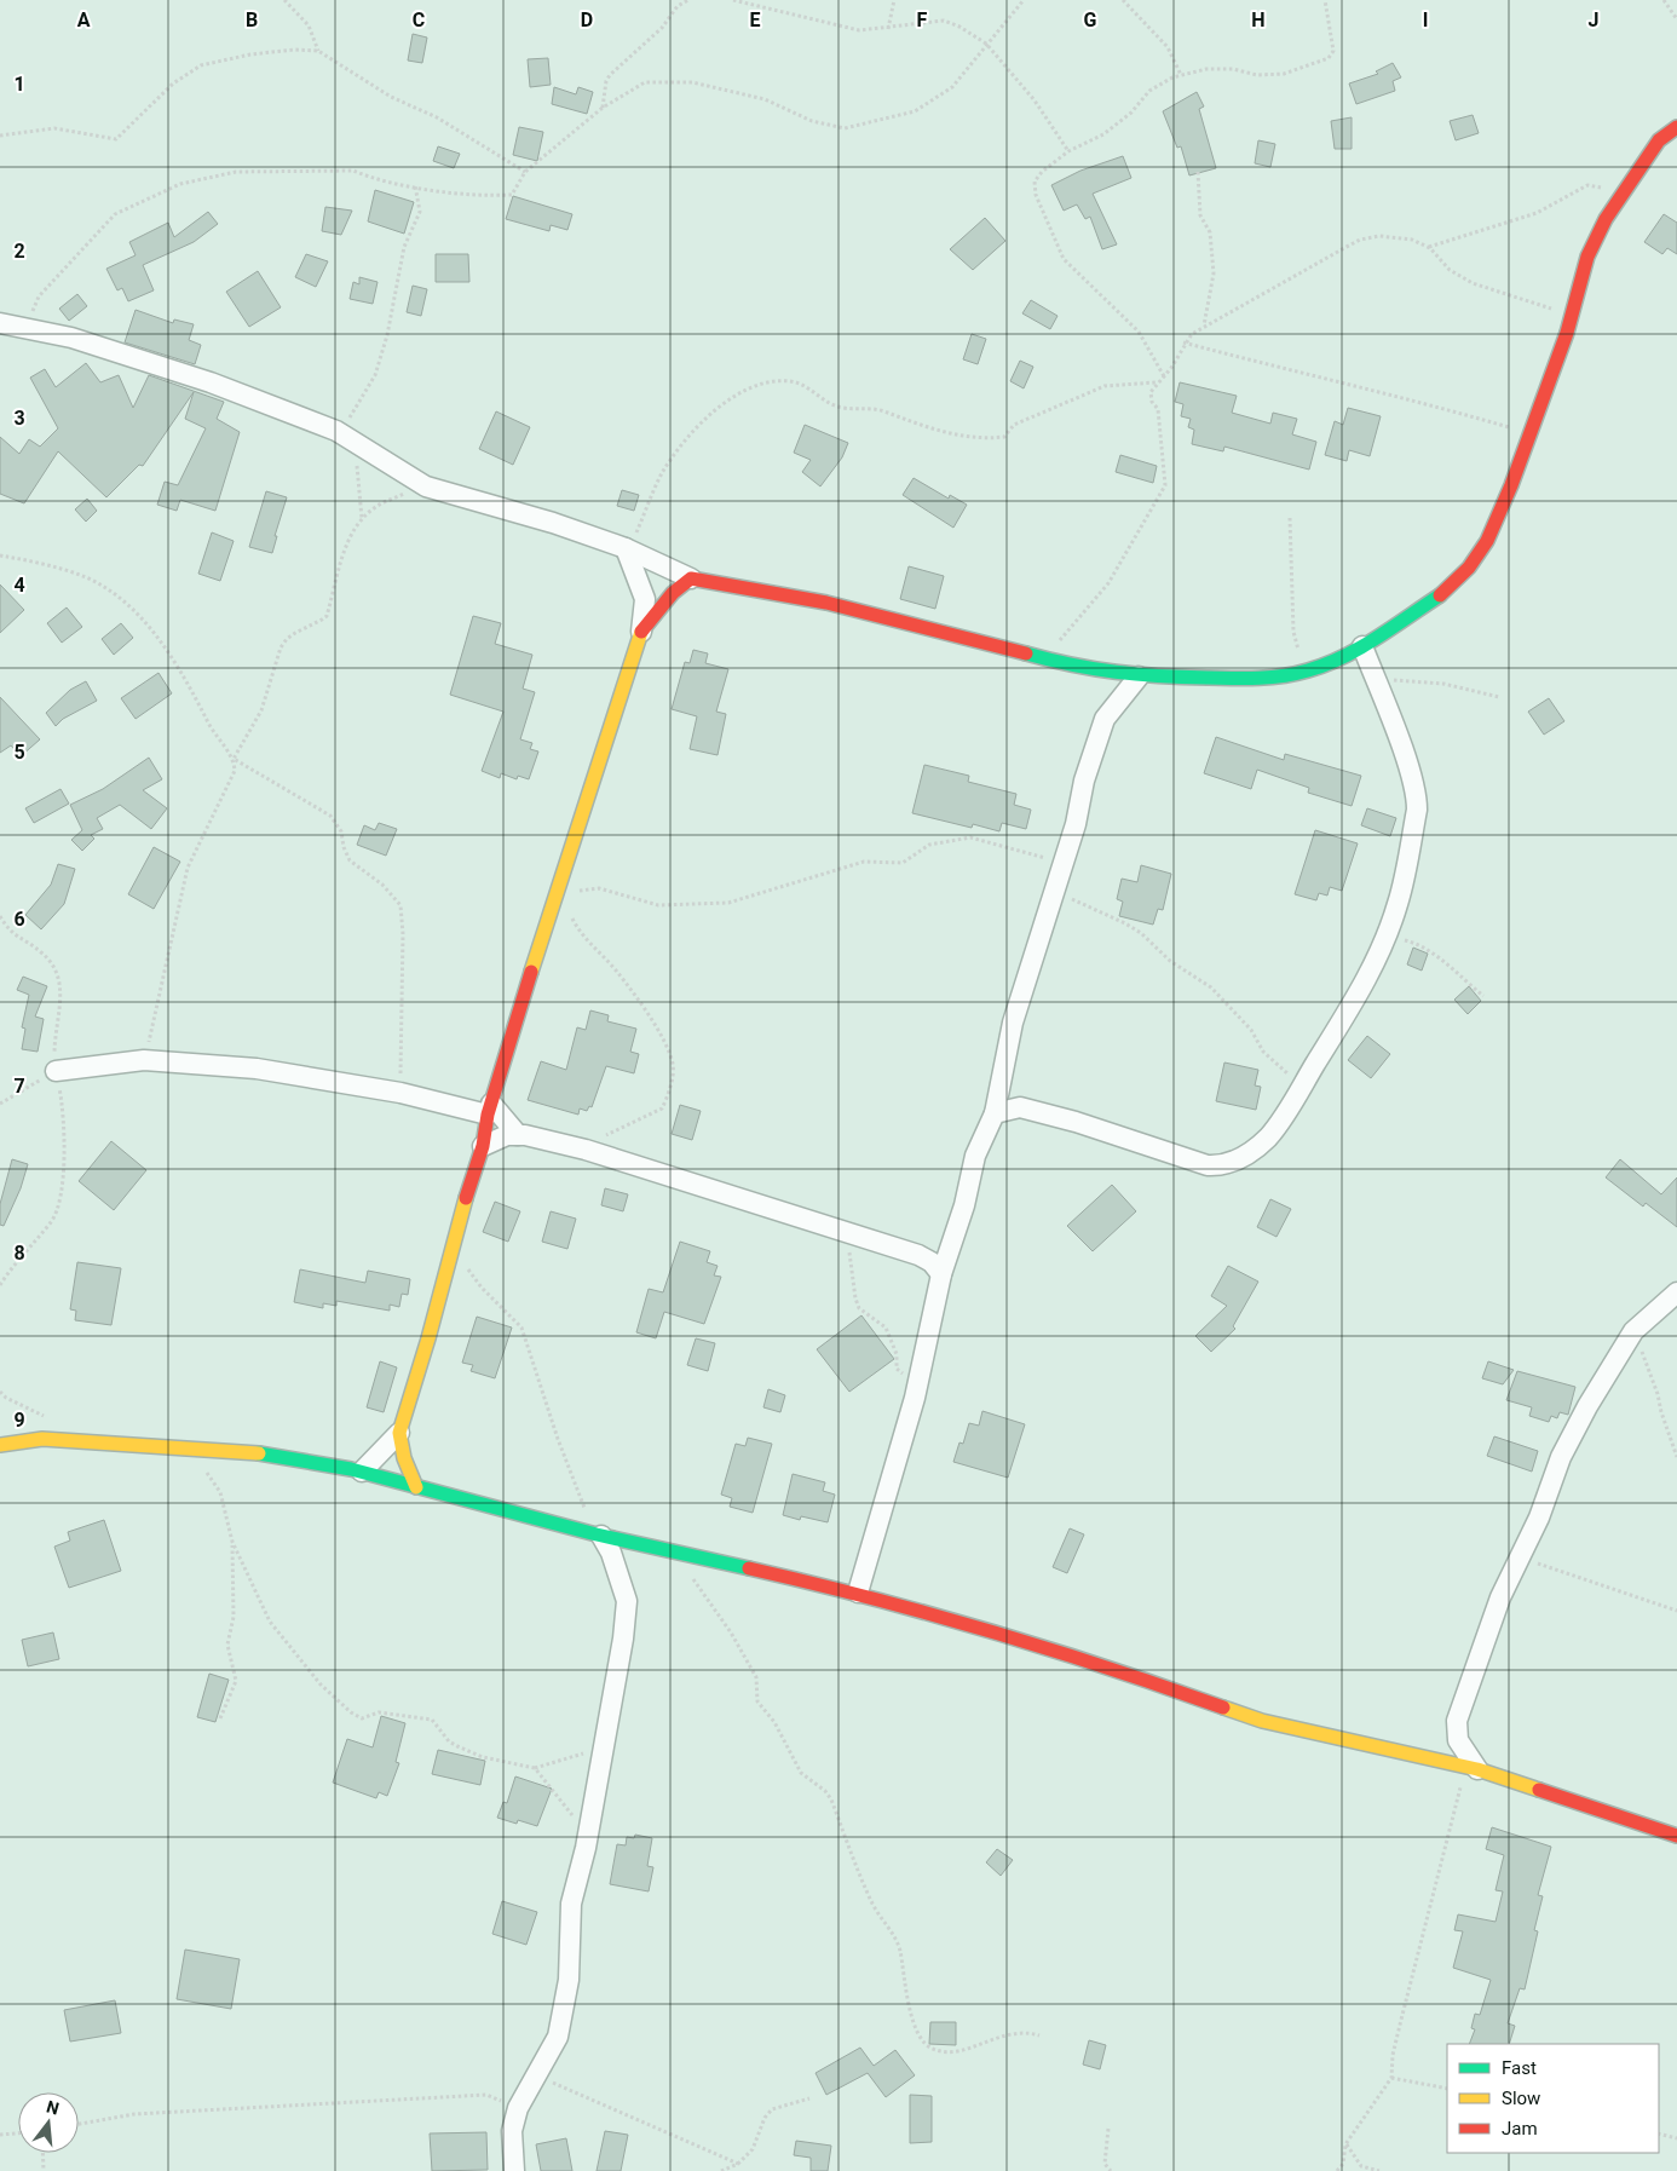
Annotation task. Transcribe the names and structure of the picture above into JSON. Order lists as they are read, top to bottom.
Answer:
{
  "legend": ["Fast", "Slow", "Jam"],
  "north": "top",
  "grid": {
    "columns": [
      "A",
      "B",
      "C",
      "D",
      "E",
      "F",
      "G",
      "H",
      "I",
      "J"
    ],
    "rows": [
      "1",
      "2",
      "3",
      "4",
      "5",
      "6",
      "7",
      "8",
      "9"
    ]
  }
}
